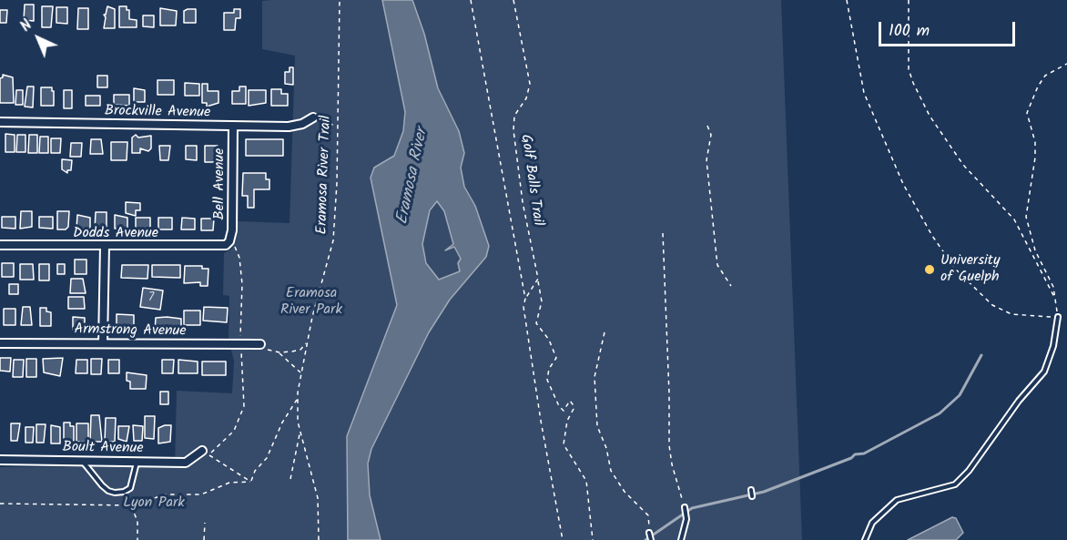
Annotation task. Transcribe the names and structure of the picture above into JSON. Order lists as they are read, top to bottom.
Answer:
{
  "streets": {
    "street": [
      "Brockville Avenue",
      "Bell Avenue",
      "Dodds Avenue",
      "Armstrong Avenue",
      "Boult Avenue"
    ],
    "path": ["Eramosa River Trail", "Golf Balls Trail"]
  },
  "crossings": [
    ["Brockville Avenue", "Bell Avenue"],
    ["Bell Avenue", "Dodds Avenue"]
  ],
  "water": ["Eramosa River"],
  "parks": ["Eramosa River Park", "Lyon Park"],
  "places": ["University of Guelph"],
  "house_numbers": ["7"],
  "scale_bar": "100 m",
  "north": "top left"
}
